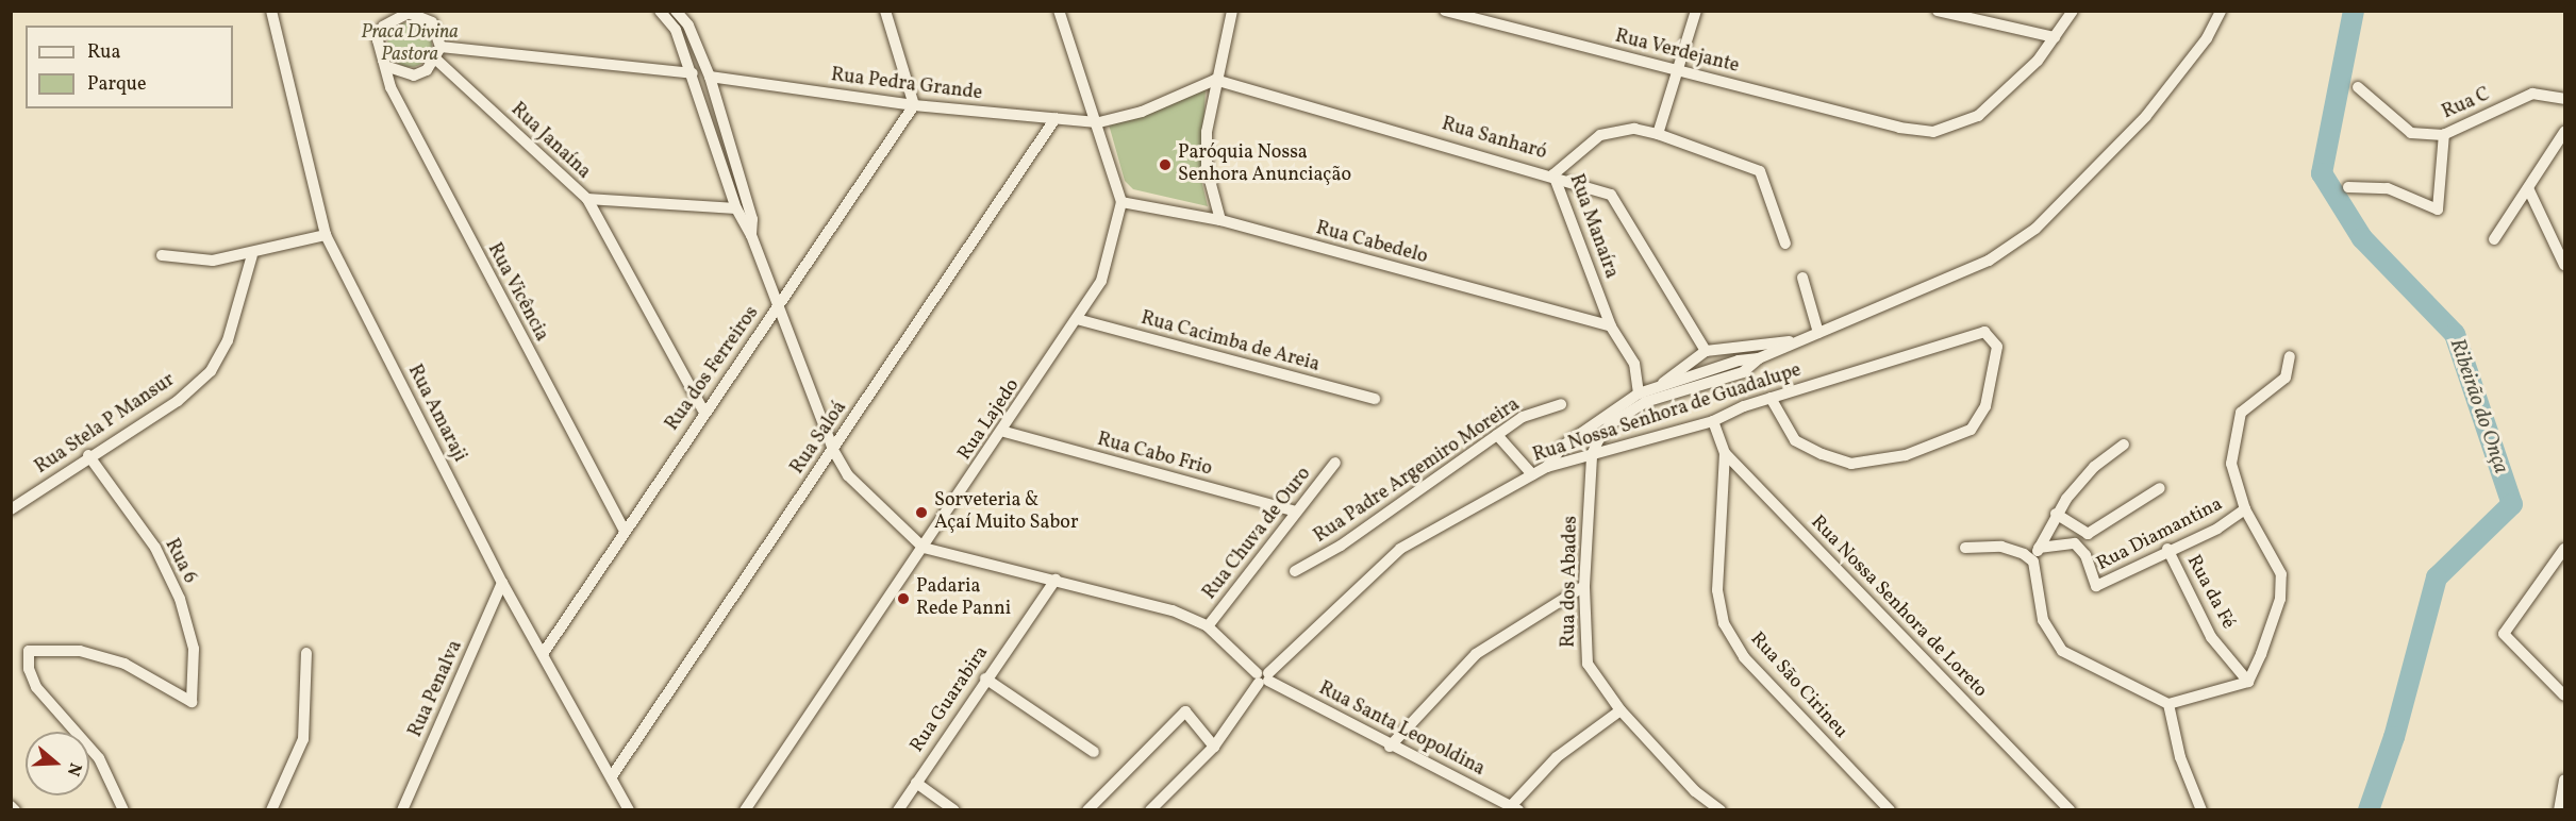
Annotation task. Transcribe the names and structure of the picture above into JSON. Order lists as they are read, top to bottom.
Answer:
{
  "streets": {
    "street": [
      "Rua Verdejante",
      "Rua Pedra Grande",
      "Rua C",
      "Rua Sanharó",
      "Rua Janaína",
      "Rua Manaíra",
      "Rua Cabedelo",
      "Rua Vicência",
      "Rua Cacimba de Areia",
      "Rua dos Ferreiros",
      "Rua Amaraji",
      "Rua Nossa Senhora de Guadalupe",
      "Rua Lajedo",
      "Rua Stela P Mansur",
      "Rua Saloá",
      "Rua Cabo Frio",
      "Rua Padre Argemiro Moreira",
      "Rua Chuva de Ouro",
      "Rua Diamantina",
      "Rua 6",
      "Rua dos Abades",
      "Rua da Fé",
      "Rua Nossa Senhora de Loreto",
      "Rua São Cirineu",
      "Rua Penalva",
      "Rua Guarabira",
      "Rua Santa Leopoldina"
    ]
  },
  "crossings": [
    ["Rua Pedra Grande", "Rua dos Ferreiros"],
    ["Rua Pedra Grande", "Rua Saloá"],
    ["Rua Sanharó", "Rua Manaíra"],
    ["Rua Janaína", "Rua Vicência"],
    ["Rua Manaíra", "Rua Cabedelo"],
    ["Rua Cabedelo", "Rua Lajedo"],
    ["Rua Vicência", "Rua dos Ferreiros"],
    ["Rua Cacimba de Areia", "Rua Lajedo"],
    ["Rua dos Ferreiros", "Rua Amaraji"],
    ["Rua Amaraji", "Rua Saloá"],
    ["Rua Amaraji", "Rua Penalva"],
    ["Rua Nossa Senhora de Guadalupe", "Rua dos Abades"],
    ["Rua Nossa Senhora de Guadalupe", "Rua Nossa Senhora de Loreto"],
    ["Rua Nossa Senhora de Guadalupe", "Rua Santa Leopoldina"],
    ["Rua Lajedo", "Rua Cabo Frio"],
    ["Rua Lajedo", "Rua Santa Leopoldina"],
    ["Rua Stela P Mansur", "Rua 6"],
    ["Rua Cabo Frio", "Rua Chuva de Ouro"],
    ["Rua Chuva de Ouro", "Rua Santa Leopoldina"],
    ["Rua Diamantina", "Rua da Fé"],
    ["Rua Nossa Senhora de Loreto", "Rua São Cirineu"],
    ["Rua Guarabira", "Rua Santa Leopoldina"]
  ],
  "water": ["Ribeirão do Onça"],
  "parks": ["Praca Divina Pastora"],
  "places": ["Paróquia Nossa Senhora Anunciação", "Sorveteria & Açaí Muito Sabor", "Padaria Rede Panni"],
  "legend": ["Rua", "Parque"],
  "north": "right"
}
